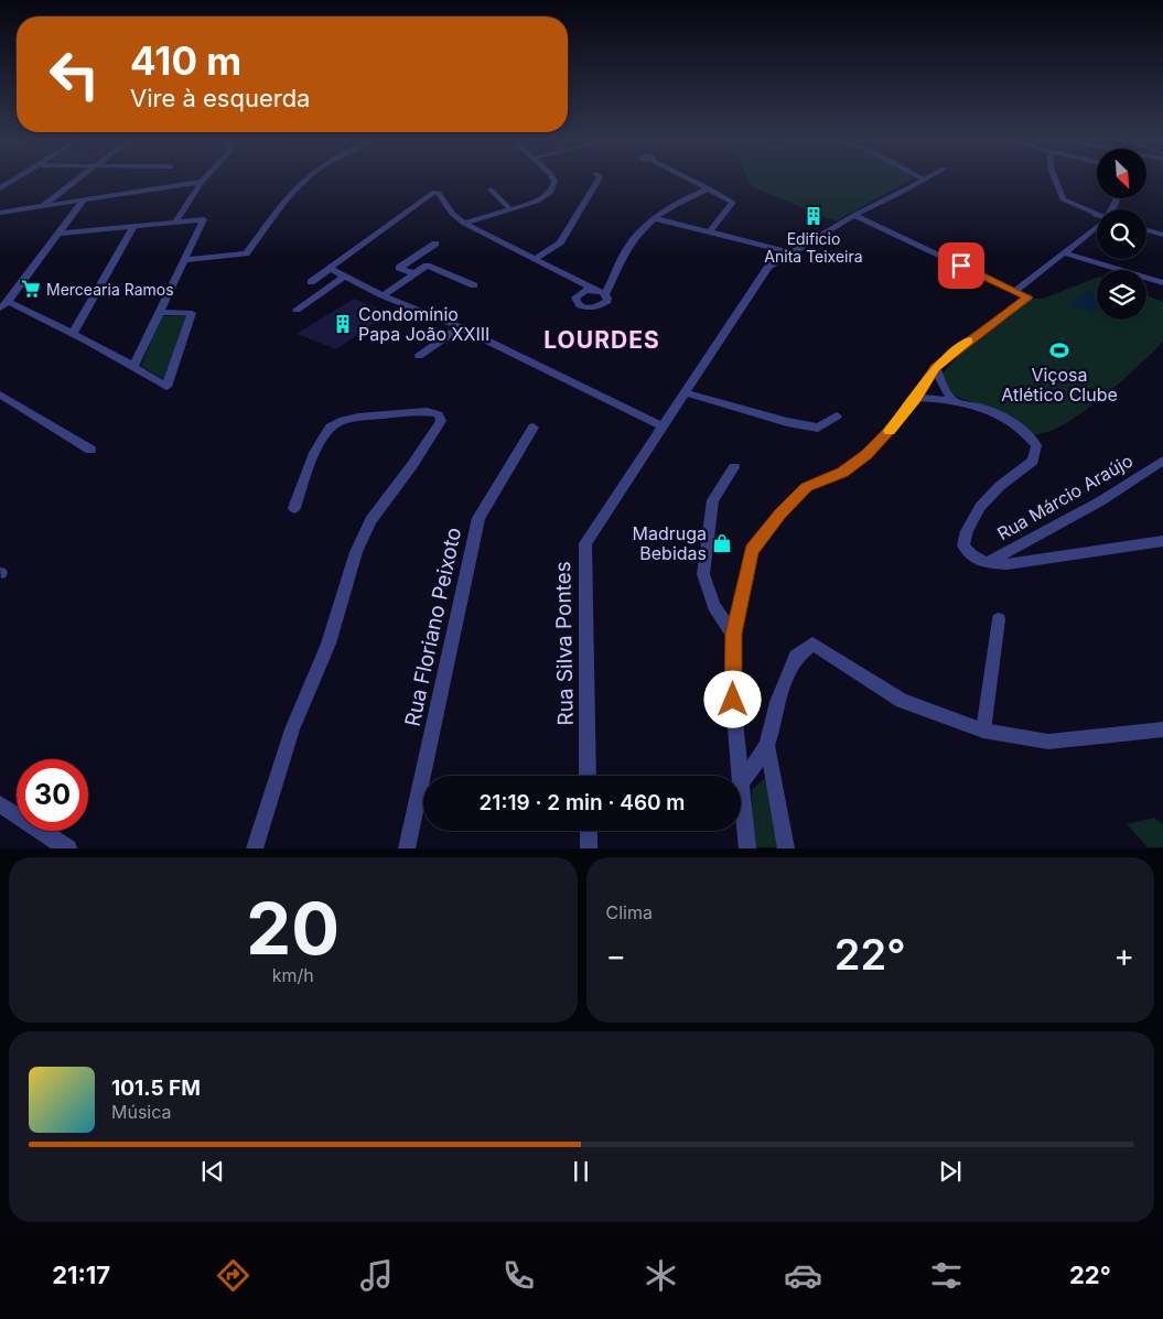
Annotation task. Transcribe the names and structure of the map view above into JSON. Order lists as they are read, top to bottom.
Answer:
{
  "streets": {
    "street": ["Rua Márcio Araújo", "Rua Floriano Peixoto", "Rua Silva Pontes"]
  },
  "districts": ["LOURDES"],
  "places": {
    "building": ["Edificio Anita Teixeira", "Condomínio Papa João XXIII"],
    "supermarket": ["Mercearia Ramos"],
    "sports": ["Viçosa Atlético Clube"],
    "shop": ["Madruga Bebidas"]
  },
  "north": "bottom right",
  "page": {
    "turn": ["410 m", "Vire à esquerda"],
    "limit": "30",
    "trip": "21:19 · 2 min · 460 m",
    "tile": [
      ["20", "km/h"],
      "Clima"
    ],
    "heat": ["−", "22°", "+"],
    "song": ["101.5 FM", "Música"],
    "tabs": ["21:17", "22°"]
  }
}
